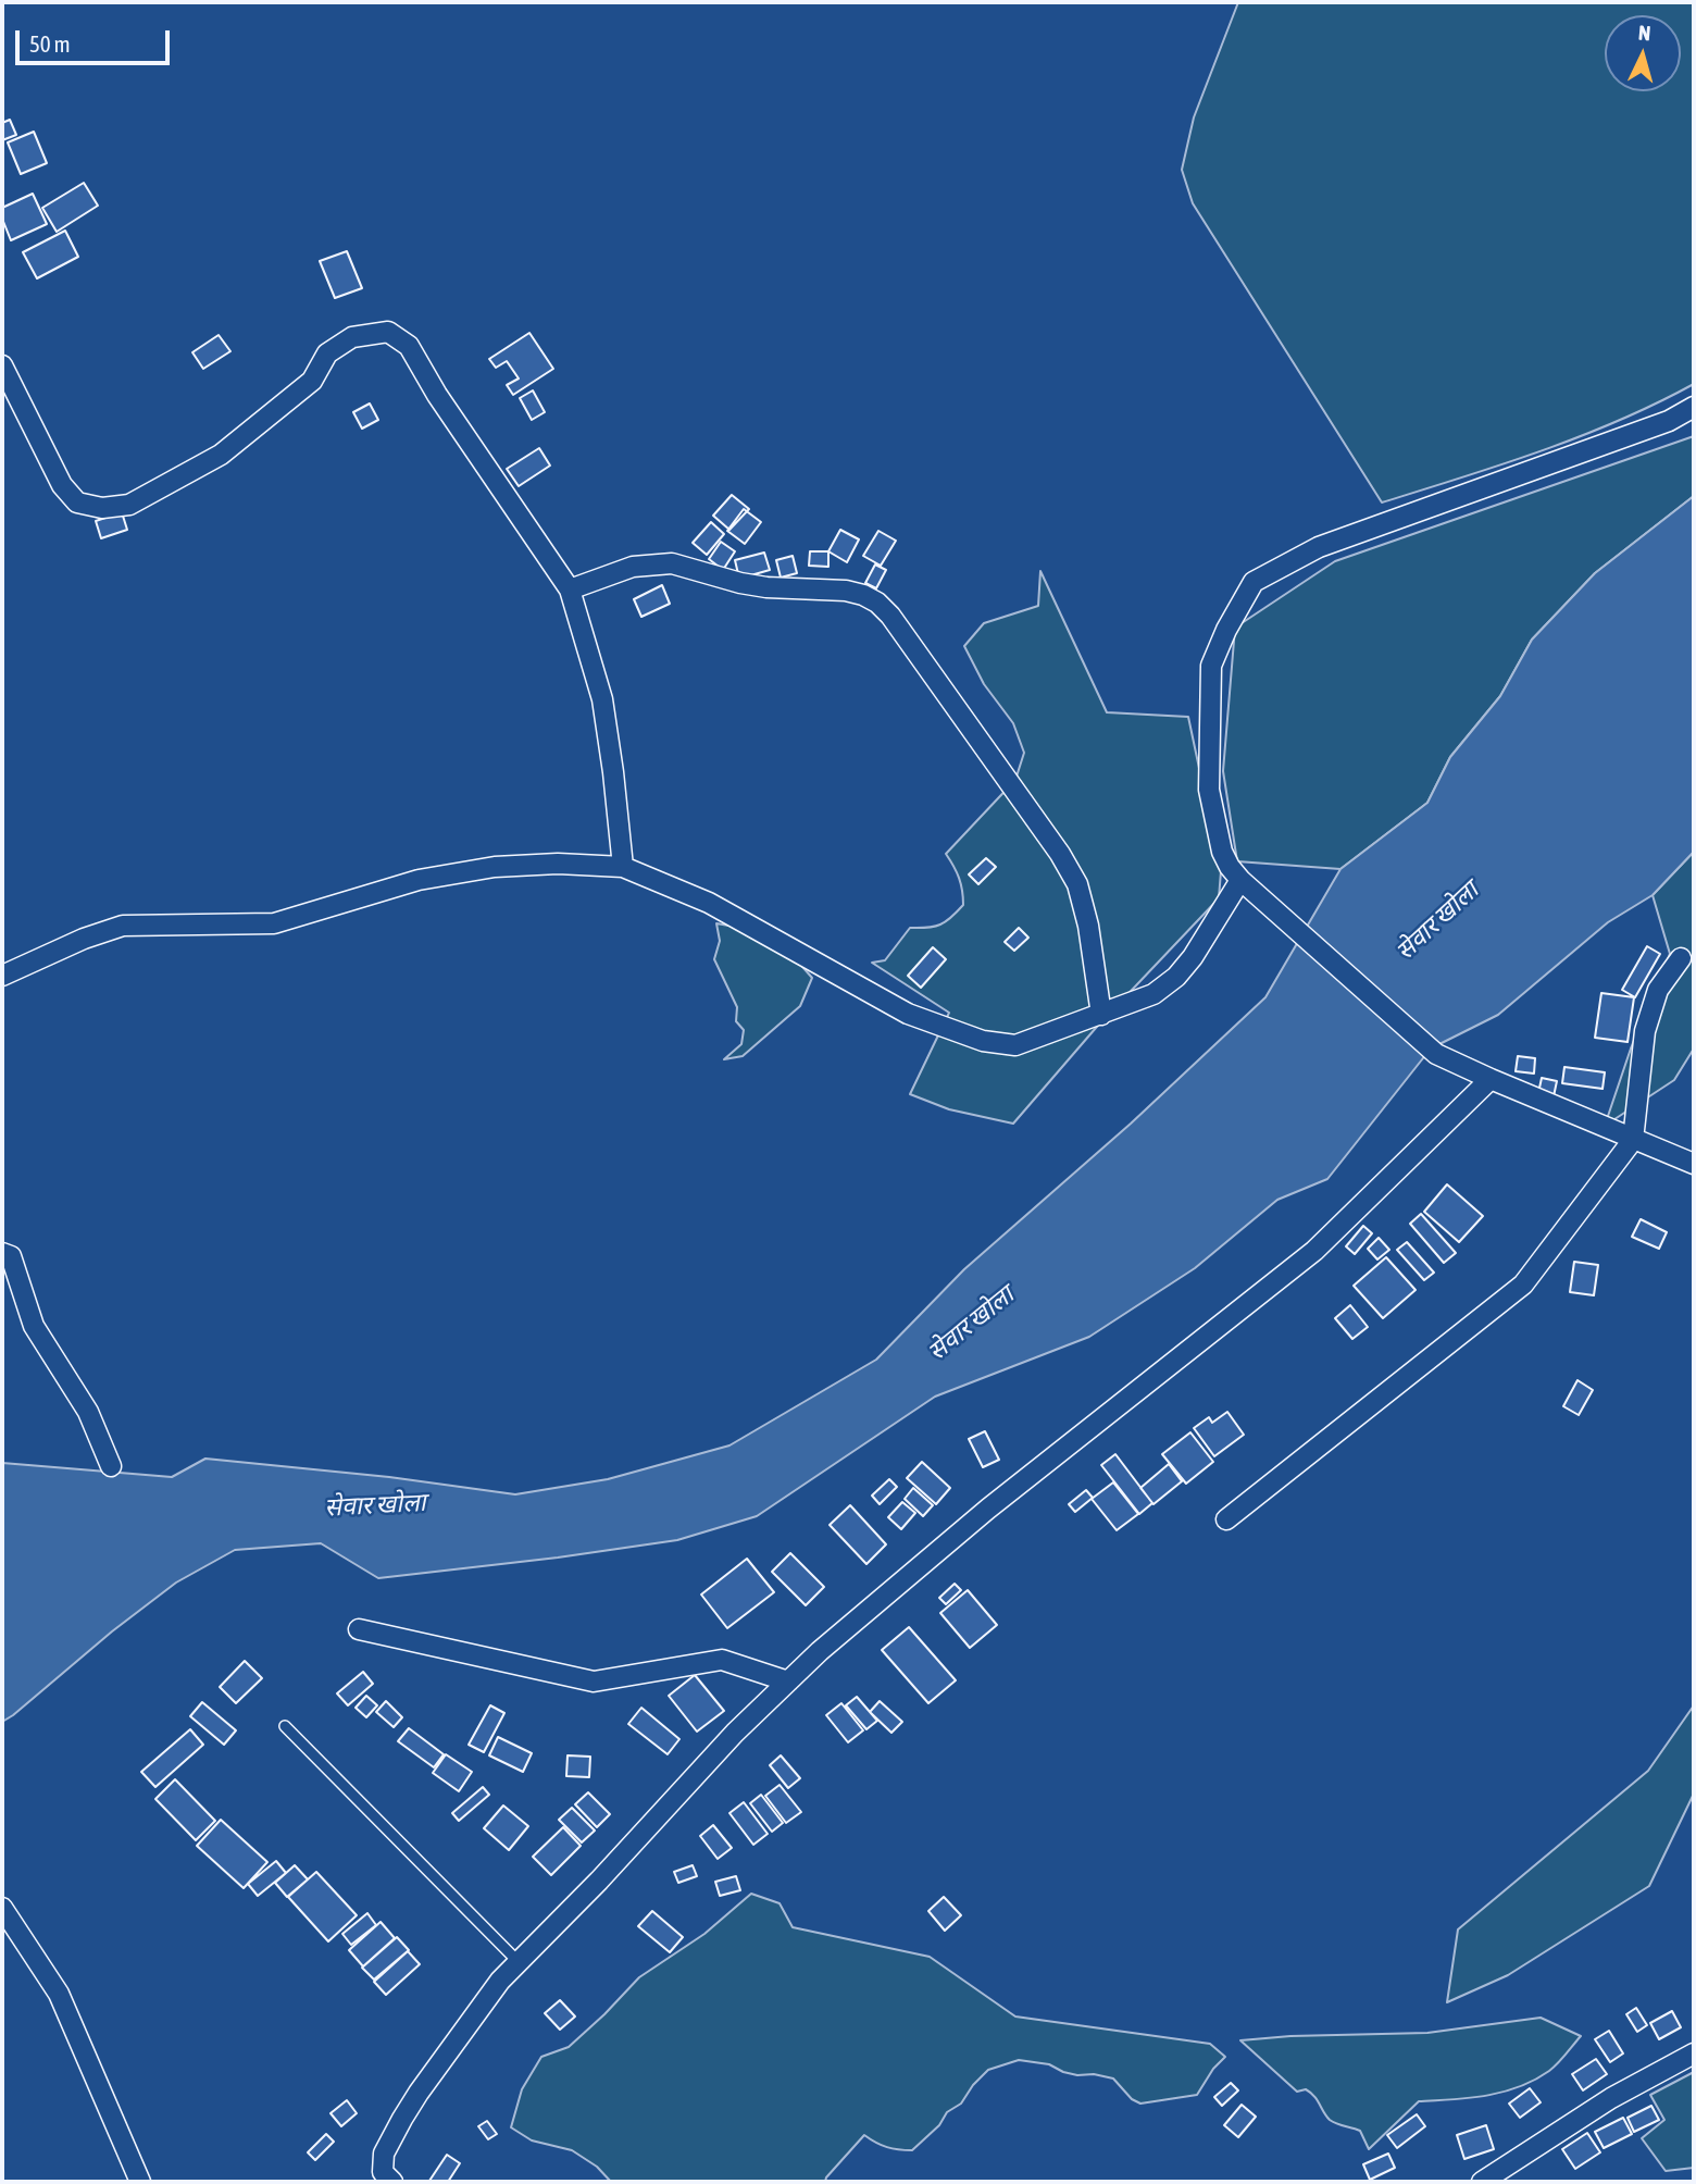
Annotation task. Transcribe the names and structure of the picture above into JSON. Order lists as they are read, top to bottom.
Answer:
{
  "water": ["सेवार खोला"],
  "scale_bar": "50 m",
  "north": "top"
}
